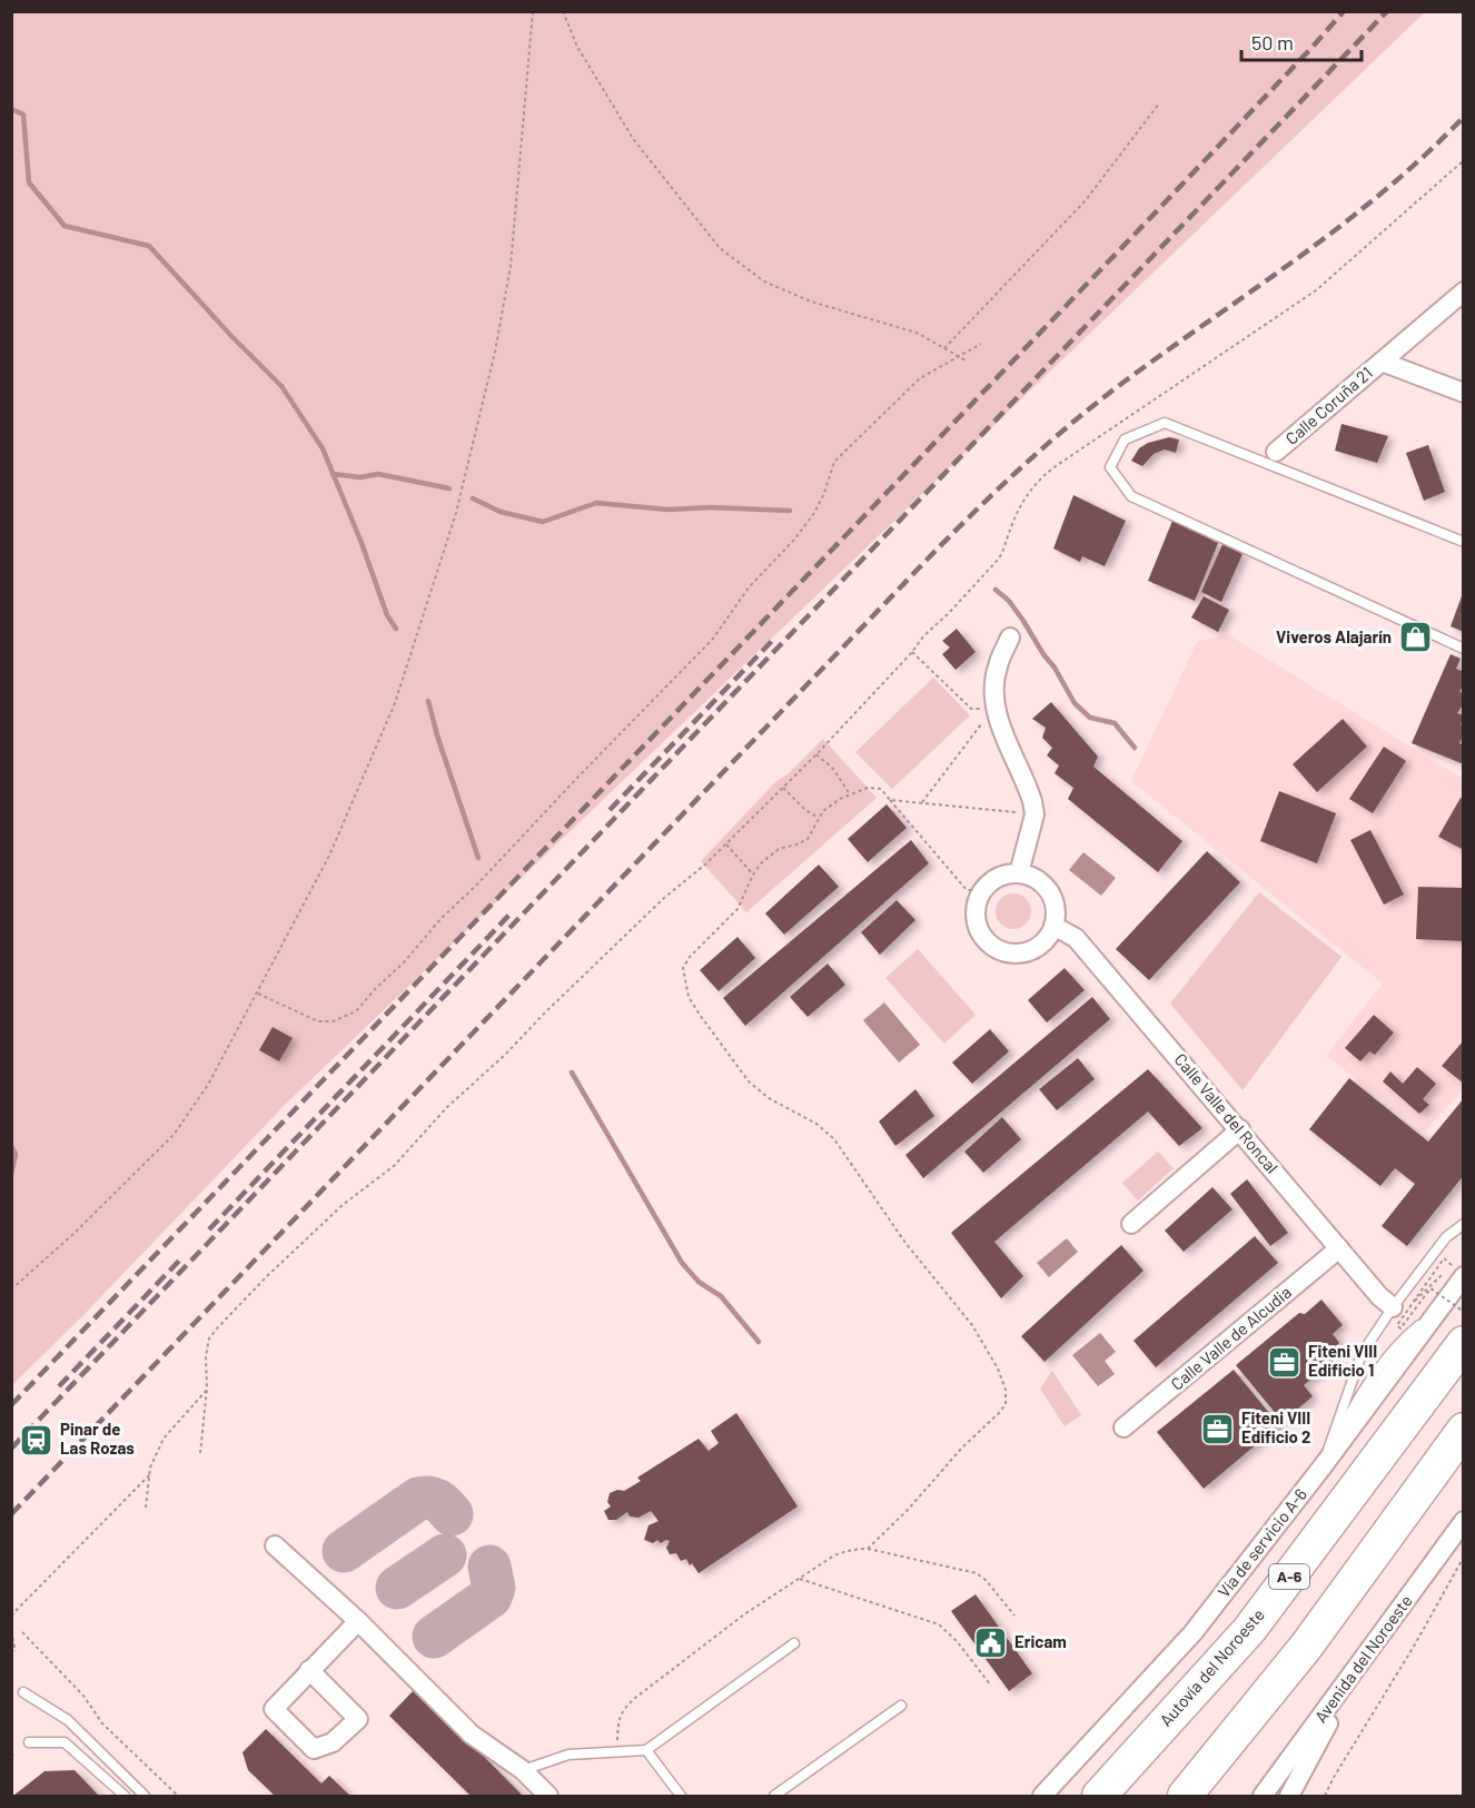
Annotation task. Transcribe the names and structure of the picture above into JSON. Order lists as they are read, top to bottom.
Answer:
{
  "streets": {
    "highway": ["A-6", "Autovía del Noroeste"],
    "street": [
      "Calle Coruña 21",
      "Calle Valle del Roncal",
      "Calle Valle de Alcudia",
      "Vía de servicio A-6",
      "Avenida del Noroeste"
    ]
  },
  "crossings": [
    ["Calle Valle del Roncal", "Calle Valle de Alcudia"]
  ],
  "places": {
    "shop": ["Viveros Alajarín"],
    "office": ["Fiteni VIII Edificio 1", "Fiteni VIII Edificio 2"],
    "station": ["Pinar de Las Rozas"],
    "public building": ["Ericam"]
  },
  "scale_bar": "50 m"
}
